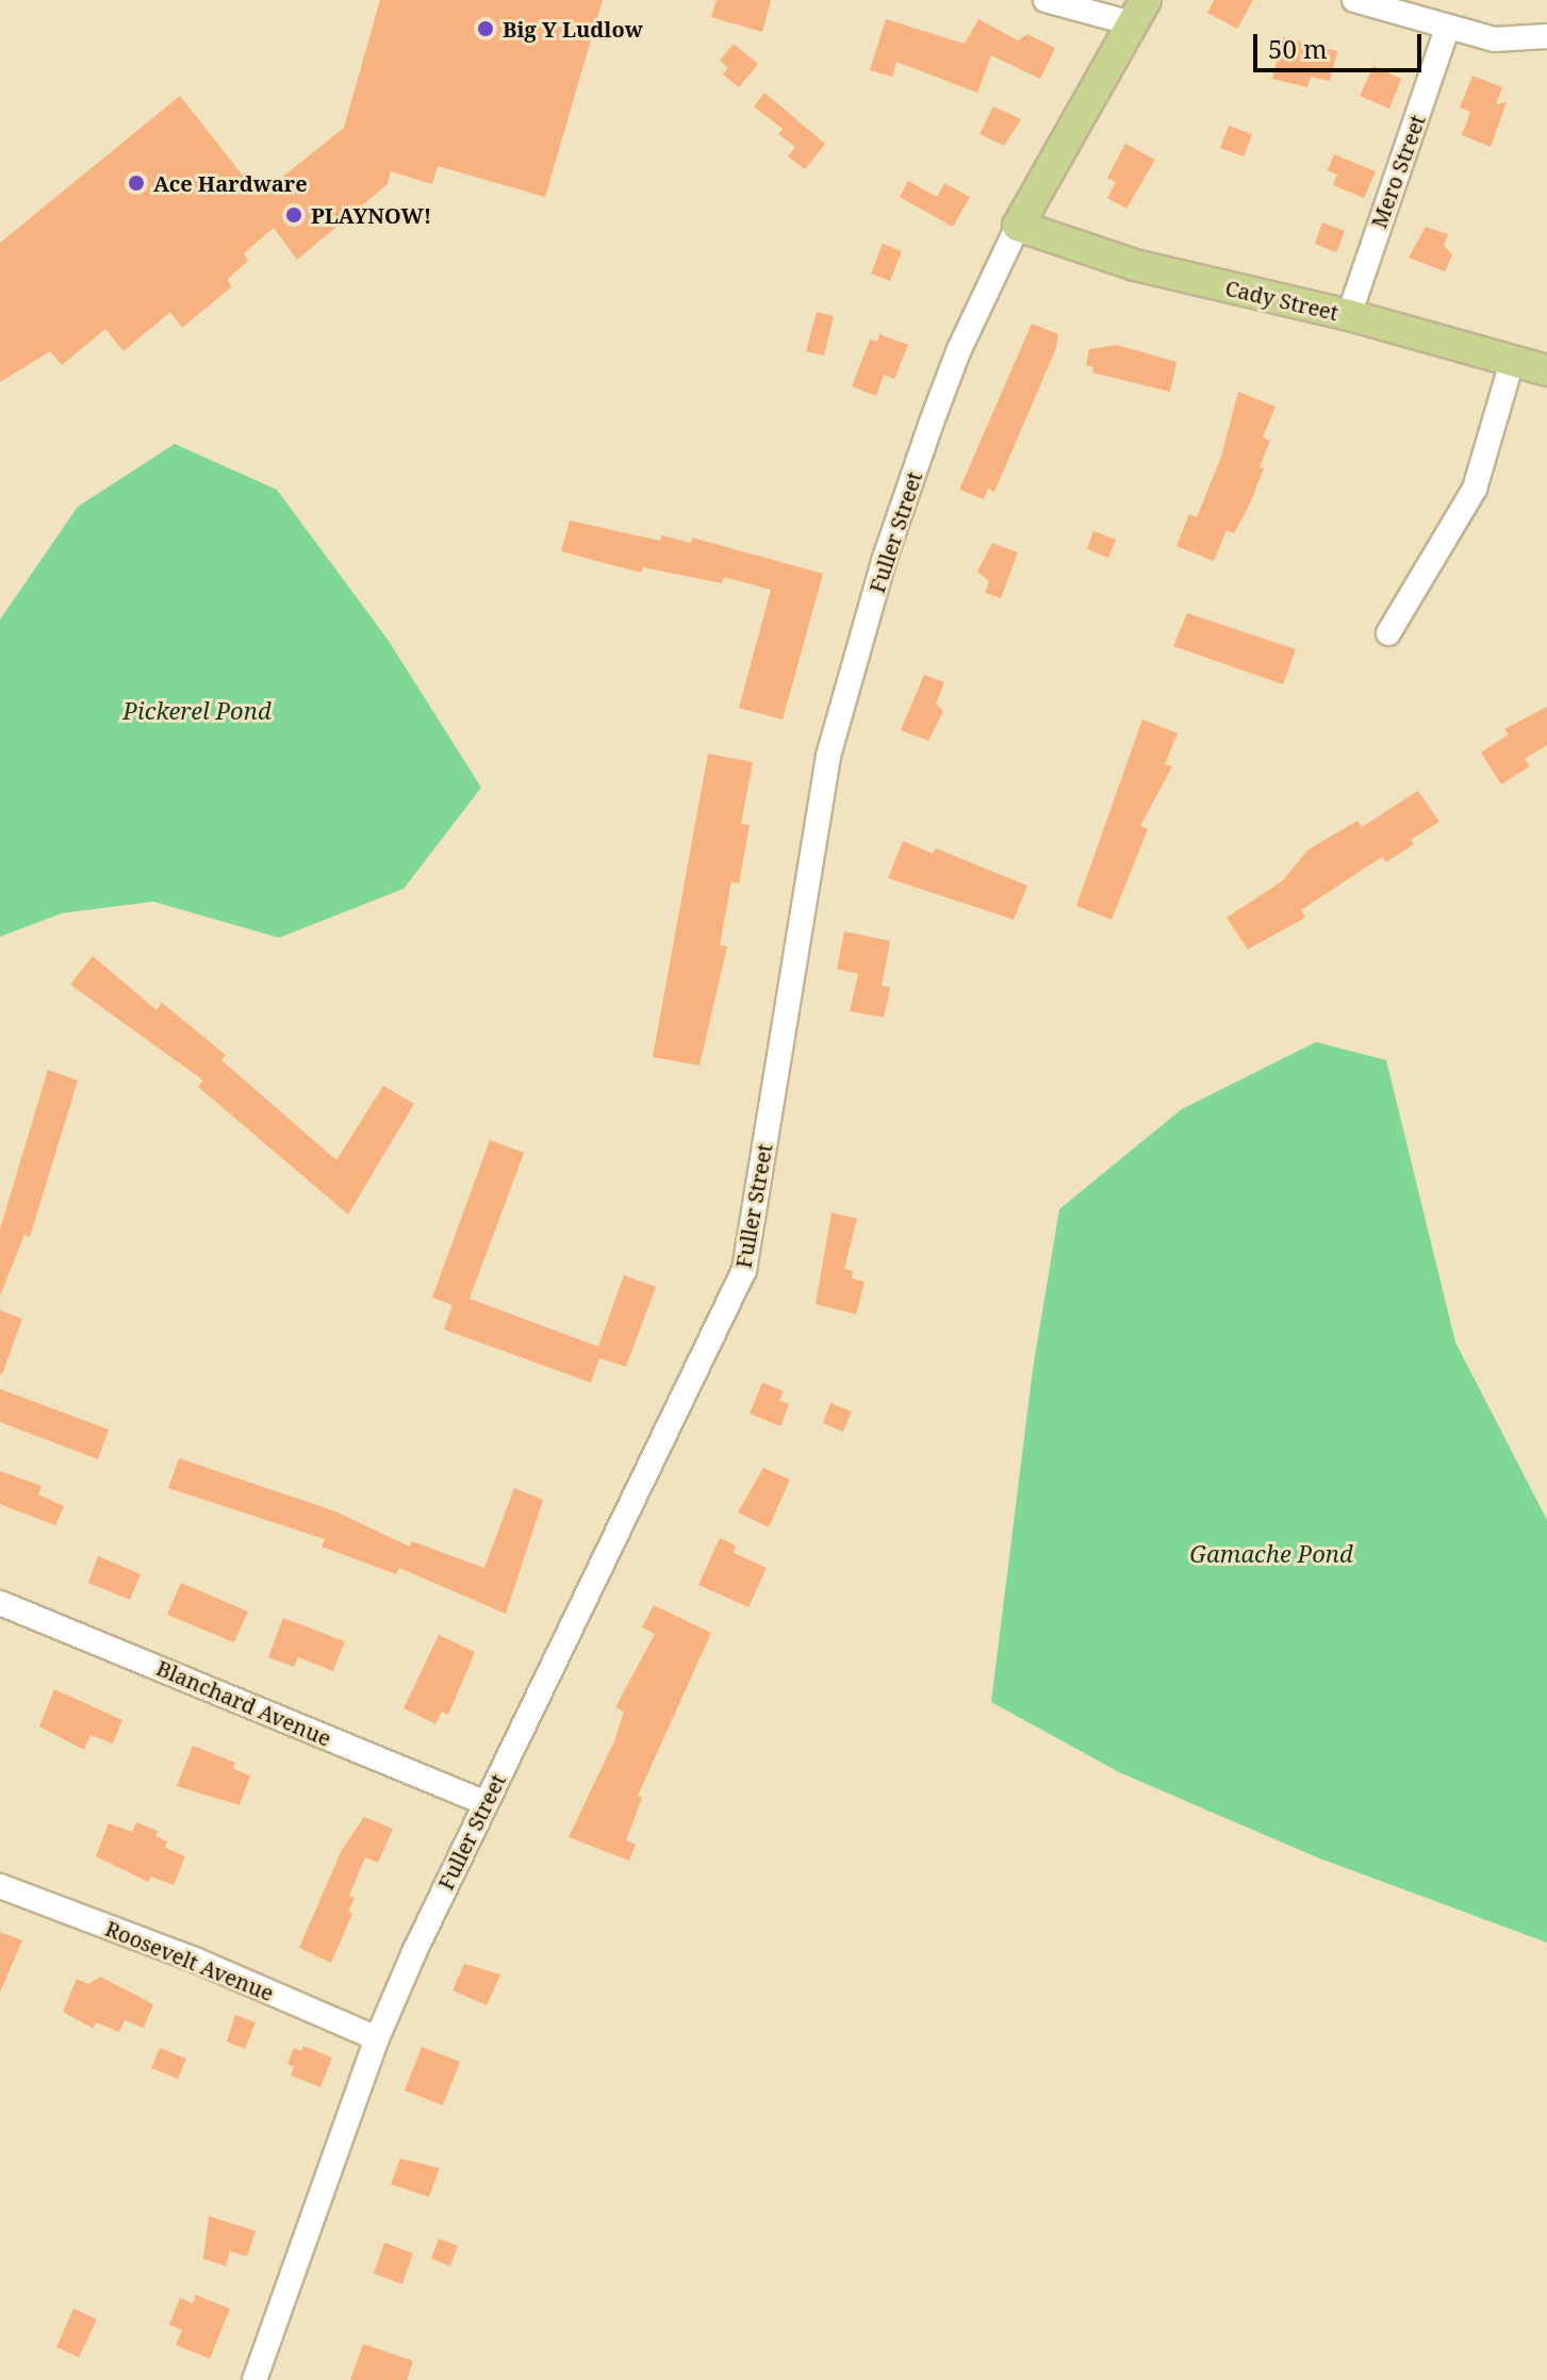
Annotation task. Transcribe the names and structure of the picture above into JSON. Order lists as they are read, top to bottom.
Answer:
{
  "streets": {
    "main road": ["Cady Street", "Fuller Street"],
    "street": ["Mero Street", "Blanchard Avenue", "Roosevelt Avenue"]
  },
  "crossings": [
    ["Mero Street", "Cady Street"],
    ["Cady Street", "Fuller Street"],
    ["Fuller Street", "Blanchard Avenue"],
    ["Fuller Street", "Roosevelt Avenue"]
  ],
  "water": ["Pickerel Pond", "Gamache Pond"],
  "places": ["Big Y Ludlow", "Ace Hardware", "PLAYNOW!"],
  "scale_bar": "50 m"
}
